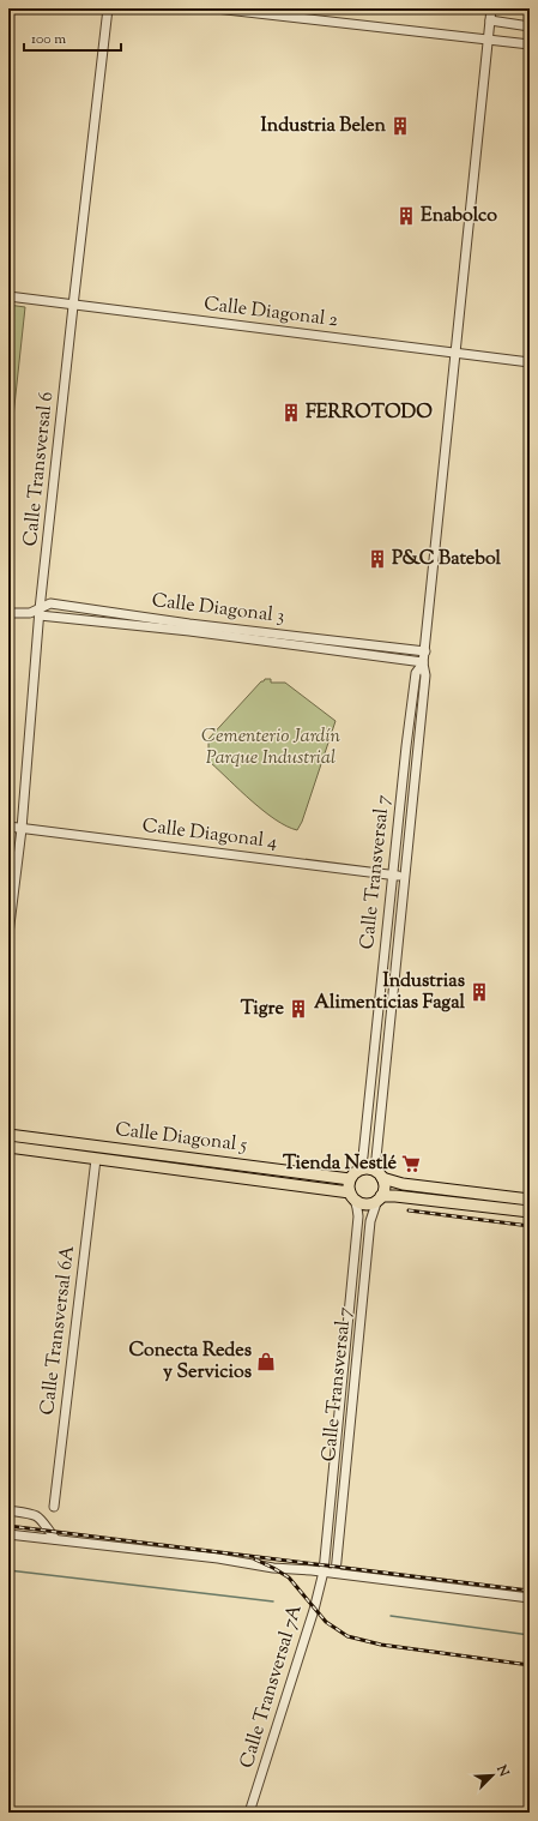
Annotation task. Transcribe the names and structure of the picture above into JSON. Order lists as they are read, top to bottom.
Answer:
{
  "streets": {
    "main road": ["Calle Diagonal 5"],
    "street": [
      "Calle Diagonal 2",
      "Calle Transversal 6",
      "Calle Diagonal 3",
      "Calle Diagonal 4",
      "Calle Transversal 7",
      "Calle Transversal 6A",
      "Calle Transversal 7A"
    ]
  },
  "crossings": [
    ["Calle Diagonal 2", "Calle Transversal 6"],
    ["Calle Diagonal 2", "Calle Transversal 7"],
    ["Calle Transversal 6", "Calle Diagonal 3"],
    ["Calle Transversal 6", "Calle Diagonal 4"],
    ["Calle Diagonal 3", "Calle Transversal 7"],
    ["Calle Diagonal 4", "Calle Transversal 7"],
    ["Calle Transversal 7", "Calle Diagonal 5"],
    ["Calle Transversal 7", "Calle Transversal 7A"],
    ["Calle Diagonal 5", "Calle Transversal 6A"]
  ],
  "parks": ["Cementerio Jardín Parque Industrial"],
  "places": {
    "building": [
      "Industria Belen",
      "Enabolco",
      "FERROTODO",
      "P&C Batebol",
      "Industrias Alimenticias Fagal",
      "Tigre"
    ],
    "supermarket": ["Tienda Nestlé"],
    "shop": ["Conecta Redes y Servicios"]
  },
  "scale_bar": "100 m",
  "north": "top right"
}
